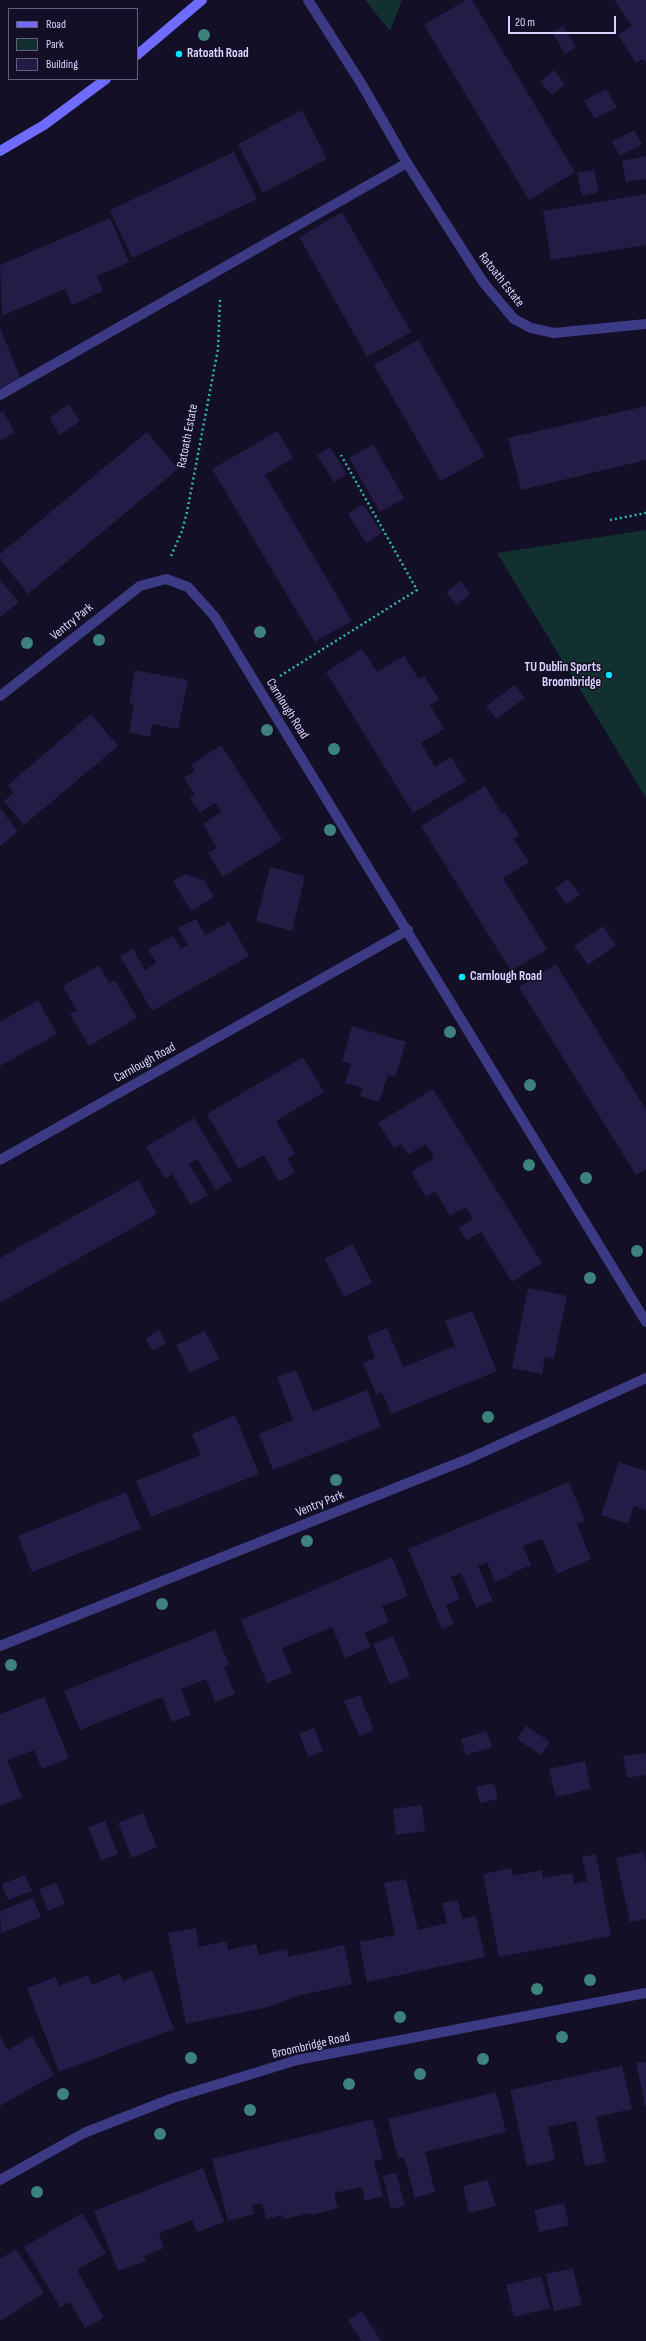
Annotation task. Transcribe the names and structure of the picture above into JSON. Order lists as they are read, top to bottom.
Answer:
{
  "streets": {
    "street": [
      "Ratoath Estate",
      "Ventry Park",
      "Carnlough Road",
      "Broombridge Road"
    ]
  },
  "crossings": [
    ["Ratoath Estate", "Ventry Park"],
    ["Ratoath Estate", "Carnlough Road"],
    ["Ventry Park", "Carnlough Road"]
  ],
  "places": ["Ratoath Road", "TU Dublin Sports Broombridge", "Carnlough Road"],
  "legend": ["Road", "Park", "Building"],
  "scale_bar": "20 m"
}
